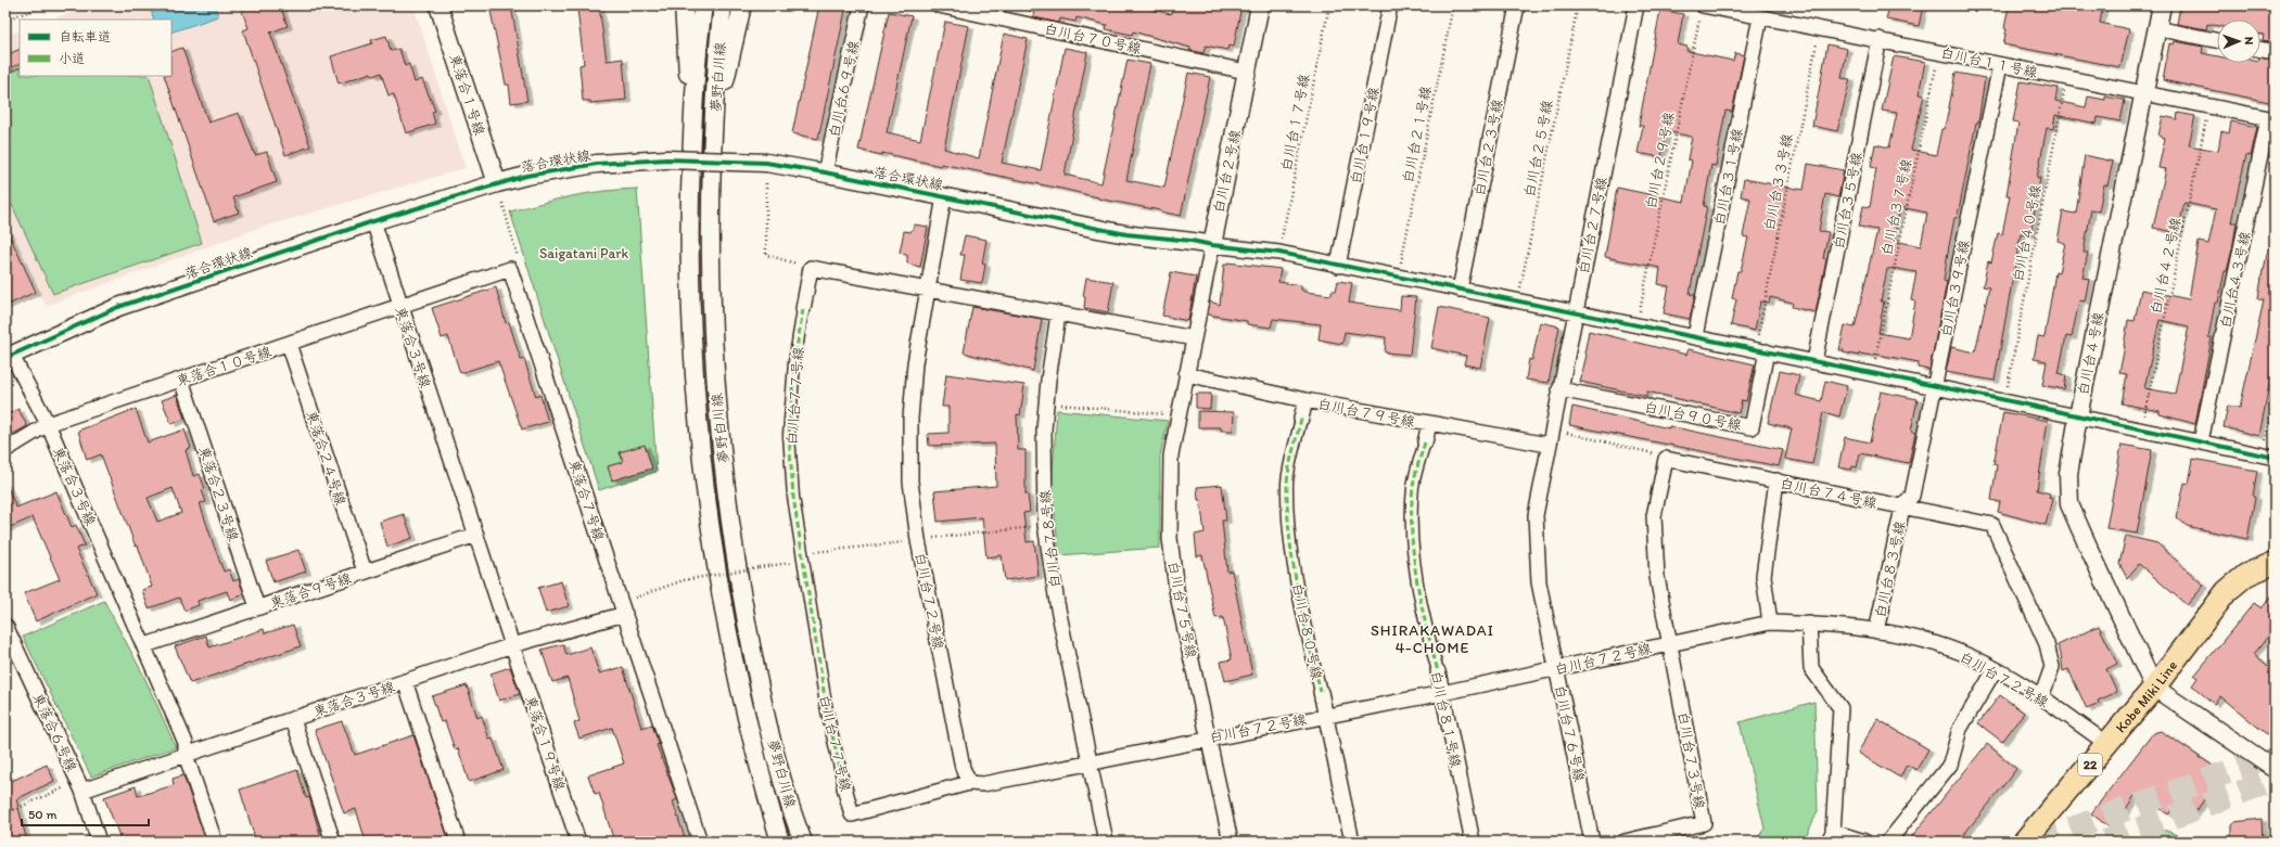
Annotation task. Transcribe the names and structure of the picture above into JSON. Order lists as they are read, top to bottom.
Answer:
{
  "streets": {
    "main road": ["Kobe Miki Line", "22"],
    "street": [
      "白川台７０号線",
      "白川台１１号線",
      "夢野白川線",
      "白川台６９号線",
      "東落合１号線",
      "白川台１９号線",
      "白川台２３号線",
      "落合環状線",
      "白川台２号線",
      "白川台３１号線",
      "白川台３５号線",
      "白川台２７号線",
      "白川台４３号線",
      "白川台３９号線",
      "東落合３号線",
      "白川台４号線",
      "東落合１０号線",
      "白川台７７号線",
      "白川台７９号線",
      "白川台９０号線",
      "東落合２４号線",
      "白川台７４号線",
      "東落合２３号線",
      "東落合７号線",
      "白川台７８号線",
      "白川台８３号線",
      "東落合９号線",
      "白川台７２号線",
      "白川台７５号線",
      "白川台８０号線",
      "白川台８１号線",
      "東落合６号線",
      "白川台７６号線",
      "東落合１９号線",
      "白川台７３号線"
    ],
    "path": [
      "白川台１７号線",
      "白川台２１号線",
      "白川台２５号線",
      "白川台２９号線",
      "白川台３３号線",
      "白川台３７号線",
      "白川台４０号線",
      "白川台４２号線"
    ]
  },
  "crossings": [
    ["白川台７０号線", "白川台２号線"],
    ["白川台１１号線", "白川台２９号線"],
    ["白川台１１号線", "白川台３１号線"],
    ["白川台１１号線", "白川台３３号線"],
    ["白川台１１号線", "白川台３５号線"],
    ["白川台１１号線", "白川台３７号線"],
    ["白川台１１号線", "白川台４０号線"],
    ["白川台１１号線", "白川台４２号線"],
    ["白川台１１号線", "白川台４３号線"],
    ["白川台１１号線", "白川台３９号線"],
    ["白川台１１号線", "白川台４号線"],
    ["白川台６９号線", "落合環状線"],
    ["東落合１号線", "落合環状線"],
    ["落合環状線", "白川台２号線"],
    ["落合環状線", "東落合３号線"],
    ["落合環状線", "白川台７２号線"],
    ["白川台２号線", "白川台７９号線"],
    ["白川台２号線", "白川台７５号線"],
    ["白川台２７号線", "白川台７９号線"],
    ["白川台２７号線", "白川台９０号線"],
    ["白川台２７号線", "白川台７６号線"],
    ["白川台３９号線", "白川台７４号線"],
    ["白川台３９号線", "白川台８３号線"],
    ["東落合３号線", "東落合１０号線"],
    ["東落合３号線", "東落合９号線"],
    ["東落合３号線", "東落合１９号線"],
    ["白川台４号線", "Kobe Miki Line"],
    ["東落合１０号線", "東落合２４号線"],
    ["東落合１０号線", "東落合２３号線"],
    ["白川台７７号線", "白川台７２号線"],
    ["白川台７９号線", "白川台７５号線"],
    ["白川台７９号線", "白川台７６号線"],
    ["東落合２４号線", "東落合９号線"],
    ["白川台７４号線", "白川台８３号線"],
    ["白川台７４号線", "白川台７２号線"],
    ["東落合２３号線", "東落合９号線"],
    ["白川台７８号線", "白川台７２号線"],
    ["白川台８３号線", "白川台７２号線"],
    ["白川台７２号線", "白川台７５号線"],
    ["白川台７２号線", "白川台８０号線"],
    ["白川台７２号線", "Kobe Miki Line"],
    ["白川台７２号線", "白川台８１号線"],
    ["白川台７２号線", "白川台７６号線"],
    ["白川台７２号線", "白川台７３号線"]
  ],
  "districts": ["SHIRAKAWADAI 4-CHOME"],
  "parks": ["Saigatani Park"],
  "legend": ["自転車道", "小道"],
  "scale_bar": "50 m",
  "north": "right"
}
